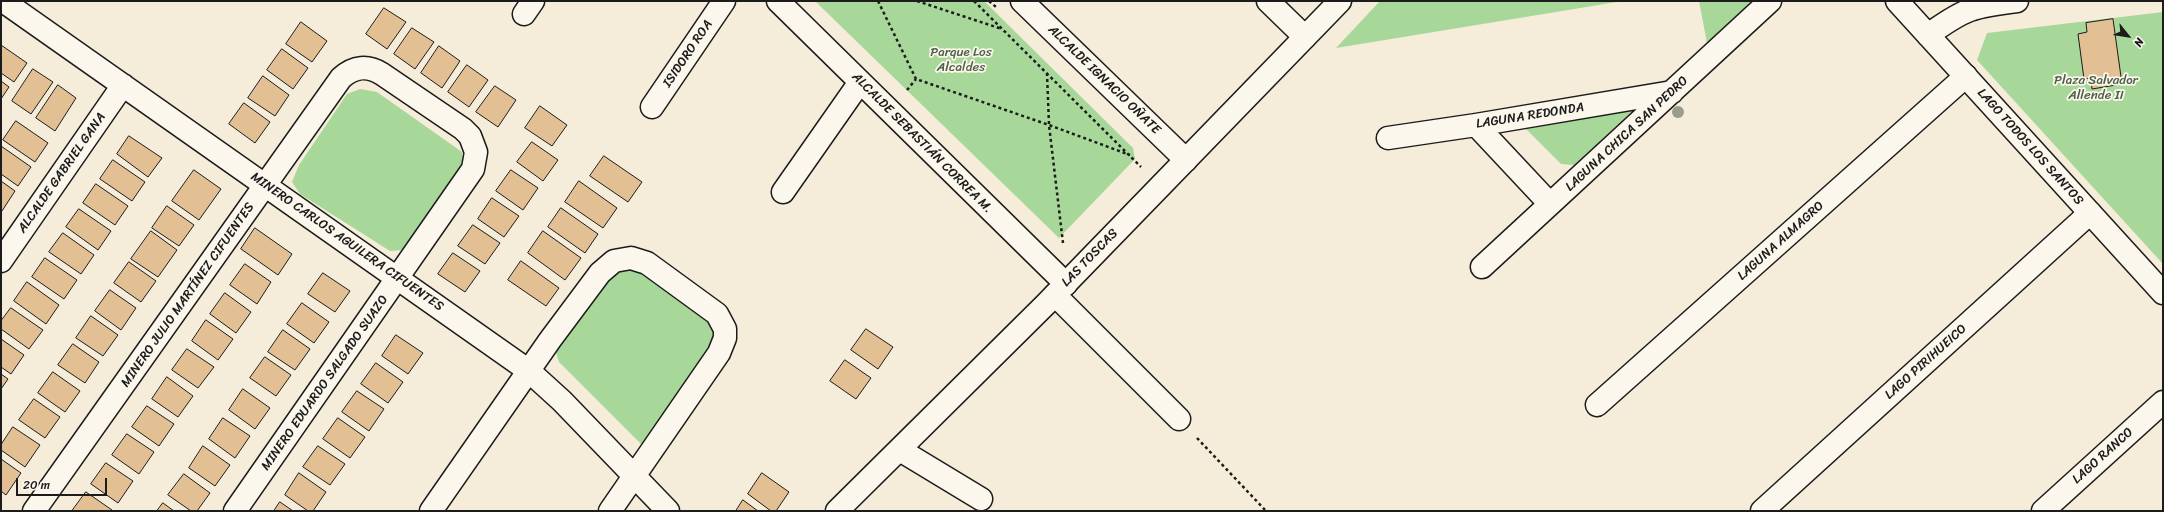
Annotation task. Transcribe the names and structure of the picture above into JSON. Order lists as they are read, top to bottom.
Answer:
{
  "streets": {
    "street": [
      "ISIDORO ROA",
      "ALCALDE IGNACIO OÑATE",
      "LAGUNA REDONDA",
      "LAGUNA CHICA SAN PEDRO",
      "ALCALDE SEBASTIÁN CORREA M.",
      "LAGO TODOS LOS SANTOS",
      "ALCALDE GABRIEL GANA",
      "LAGUNA ALMAGRO",
      "MINERO CARLOS AGUILERA CIFUENTES",
      "LAS TOSCAS",
      "MINERO JULIO MARTÍNEZ CIFUENTES",
      "LAGO PIRIHUEICO",
      "MINERO EDUARDO SALGADO SUAZO",
      "LAGO RANCO"
    ]
  },
  "crossings": [
    ["ALCALDE IGNACIO OÑATE", "LAS TOSCAS"],
    ["LAGUNA REDONDA", "LAGUNA CHICA SAN PEDRO"],
    ["ALCALDE SEBASTIÁN CORREA M.", "LAS TOSCAS"],
    ["LAGO TODOS LOS SANTOS", "LAGUNA ALMAGRO"],
    ["LAGO TODOS LOS SANTOS", "LAGO PIRIHUEICO"],
    ["ALCALDE GABRIEL GANA", "MINERO CARLOS AGUILERA CIFUENTES"],
    ["MINERO CARLOS AGUILERA CIFUENTES", "MINERO JULIO MARTÍNEZ CIFUENTES"],
    ["MINERO CARLOS AGUILERA CIFUENTES", "MINERO EDUARDO SALGADO SUAZO"],
    ["MINERO JULIO MARTÍNEZ CIFUENTES", "MINERO EDUARDO SALGADO SUAZO"]
  ],
  "parks": ["Parque Los Alcaldes", "Plaza Salvador Allende II"],
  "scale_bar": "20 m",
  "north": "bottom right"
}
